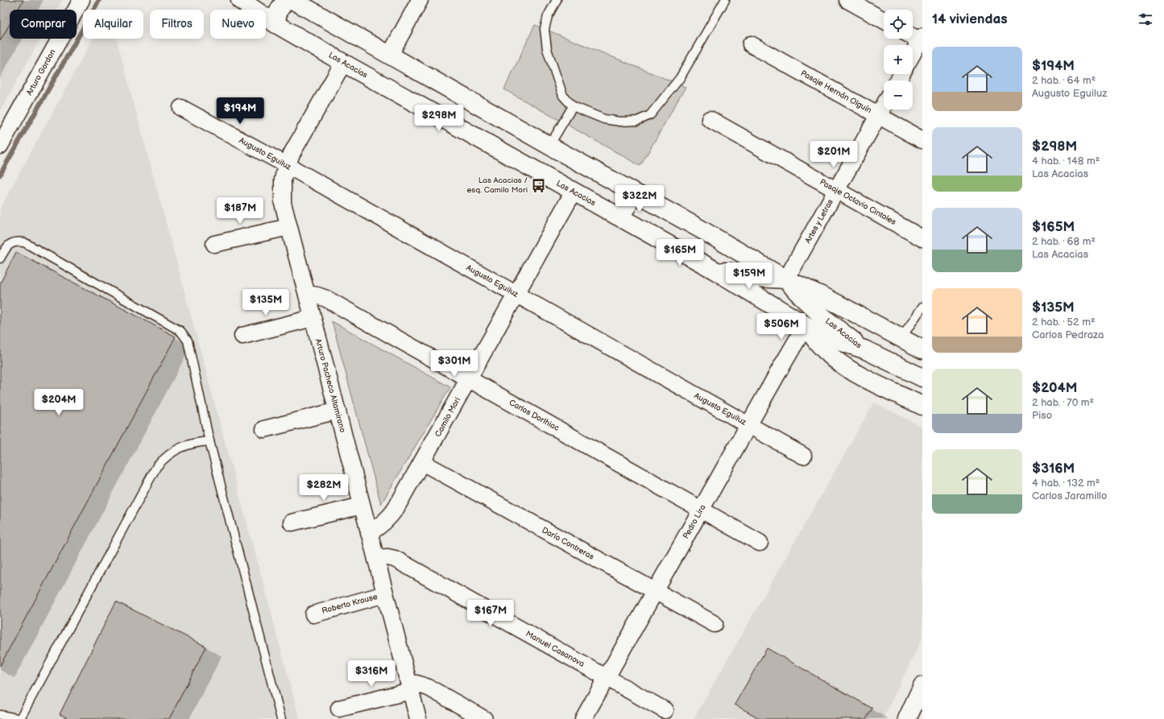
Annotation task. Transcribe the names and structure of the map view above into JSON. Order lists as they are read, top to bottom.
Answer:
{
  "streets": {
    "main road": ["Las Acacias"],
    "street": [
      "Arturo Gordon",
      "Pasaje Hernán Olguín",
      "Augusto Eguiluz",
      "Pasaje Octavio Cintoles",
      "Artes y Letras",
      "Arturo Pacheco Altamirano",
      "Carlos Dorlhiac",
      "Camilo Mori",
      "Pedro Lira",
      "Darío Contreras",
      "Roberto Krause",
      "Manuel Casanova"
    ]
  },
  "crossings": [
    ["Las Acacias", "Artes y Letras"],
    ["Las Acacias", "Arturo Pacheco Altamirano"],
    ["Las Acacias", "Camilo Mori"],
    ["Las Acacias", "Pedro Lira"],
    ["Pasaje Hernán Olguín", "Artes y Letras"],
    ["Augusto Eguiluz", "Arturo Pacheco Altamirano"],
    ["Augusto Eguiluz", "Camilo Mori"],
    ["Augusto Eguiluz", "Pedro Lira"],
    ["Pasaje Octavio Cintoles", "Artes y Letras"],
    ["Arturo Pacheco Altamirano", "Carlos Dorlhiac"],
    ["Arturo Pacheco Altamirano", "Camilo Mori"],
    ["Arturo Pacheco Altamirano", "Roberto Krause"],
    ["Arturo Pacheco Altamirano", "Manuel Casanova"],
    ["Carlos Dorlhiac", "Camilo Mori"],
    ["Carlos Dorlhiac", "Pedro Lira"],
    ["Camilo Mori", "Darío Contreras"],
    ["Pedro Lira", "Darío Contreras"],
    ["Pedro Lira", "Manuel Casanova"]
  ],
  "places": {
    "bus stop": ["Las Acacias / esq. Camilo Mori"]
  },
  "page": {
    "heading": "14 viviendas",
    "map_buttons": ["+", "−"],
    "chip": [
      "Comprar",
      "Alquilar",
      "Filtros",
      "Nuevo"
    ],
    "list": [
      {
        "name": "$194M",
        "note": "2 hab. · 64 m² · Augusto Eguiluz"
      },
      {
        "name": "$298M",
        "note": "4 hab. · 148 m² · Las Acacias"
      },
      {
        "name": "$165M",
        "note": "2 hab. · 68 m² · Las Acacias"
      },
      {
        "name": "$135M",
        "note": "2 hab. · 52 m² · Carlos Pedraza"
      },
      {
        "name": "$204M",
        "note": "2 hab. · 70 m² · Piso"
      },
      {
        "name": "$316M",
        "note": "4 hab. · 132 m² · Carlos Jaramillo"
      }
    ],
    "price": [
      "$194M",
      "$298M",
      "$201M",
      "$322M",
      "$187M",
      "$165M",
      "$159M",
      "$135M",
      "$506M",
      "$301M",
      "$204M",
      "$282M",
      "$167M",
      "$316M"
    ]
  }
}
